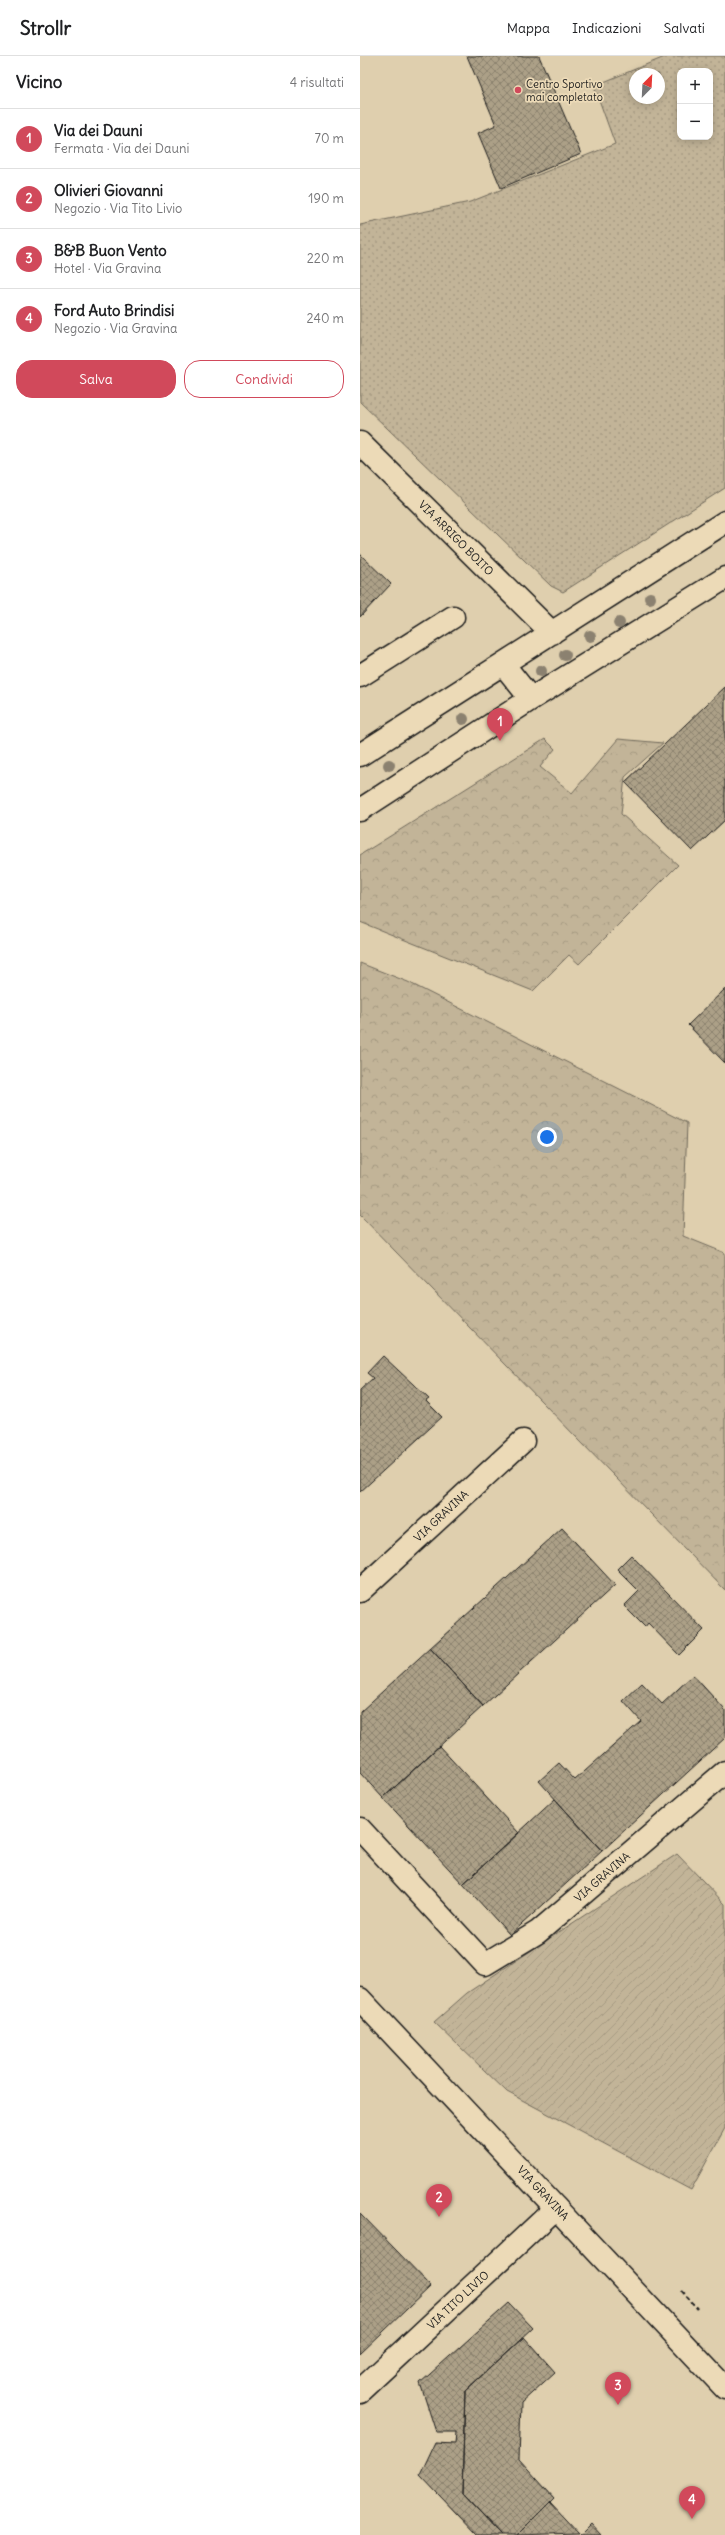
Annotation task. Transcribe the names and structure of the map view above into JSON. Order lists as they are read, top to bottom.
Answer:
{
  "streets": {
    "street": ["VIA ARRIGO BOITO", "VIA GRAVINA", "VIA TITO LIVIO"]
  },
  "crossings": [
    ["VIA GRAVINA", "VIA TITO LIVIO"]
  ],
  "places": ["Centro Sportivo mai completato"],
  "north": "top right",
  "page": {
    "header": "Strollr",
    "nav": ["Mappa", "Indicazioni", "Salvati"],
    "heading": ["Vicino", "4 risultati"],
    "map_buttons": ["+", "−"],
    "list": [
      {
        "mark": "1",
        "name": "Via dei Dauni",
        "note": "Fermata · Via dei Dauni",
        "value": "70 m"
      },
      {
        "mark": "2",
        "name": "Olivieri Giovanni",
        "note": "Negozio · Via Tito Livio",
        "value": "190 m"
      },
      {
        "mark": "3",
        "name": "B&B Buon Vento",
        "note": "Hotel · Via Gravina",
        "value": "220 m"
      },
      {
        "mark": "4",
        "name": "Ford Auto Brindisi",
        "note": "Negozio · Via Gravina",
        "value": "240 m"
      }
    ],
    "buttons": ["Salva", "Condividi"],
    "pins": [
      "1",
      "2",
      "3",
      "4"
    ]
  }
}
